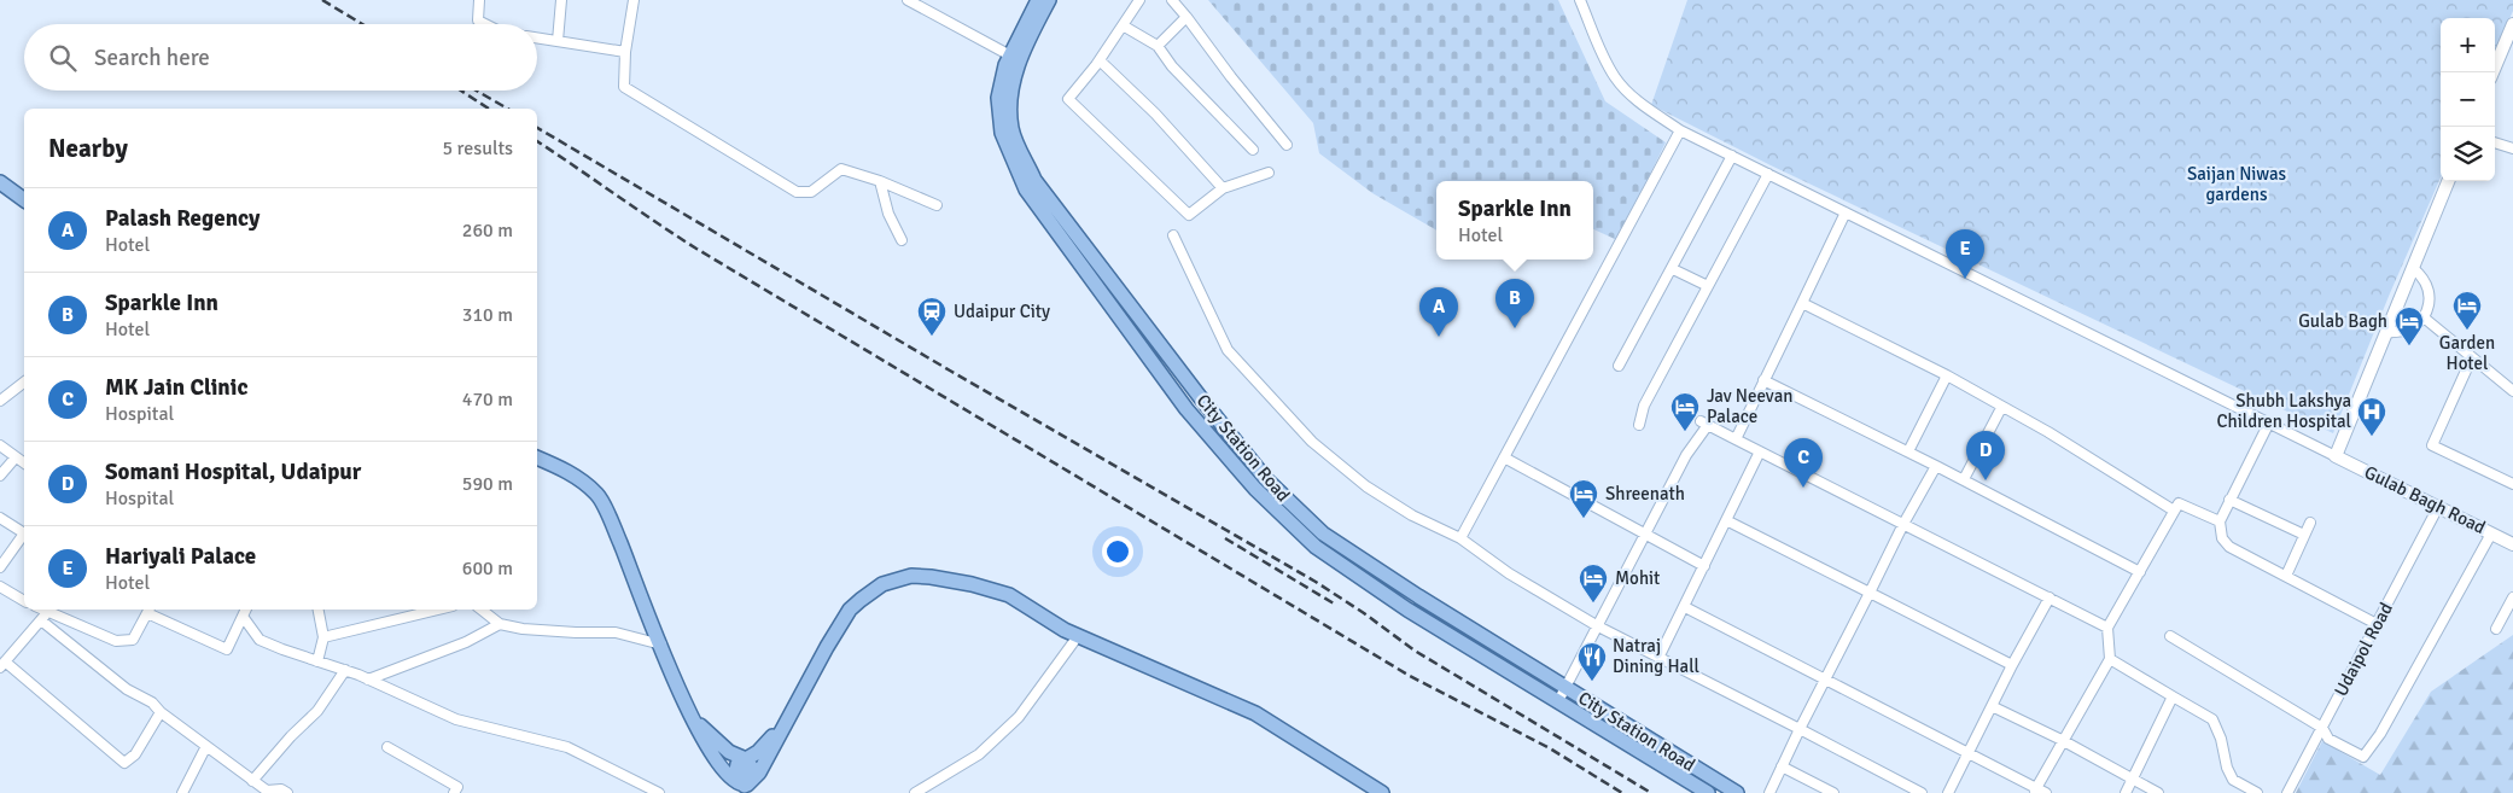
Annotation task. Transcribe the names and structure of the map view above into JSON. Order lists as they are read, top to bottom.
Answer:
{
  "streets": {
    "main road": ["City Station Road", "Gulab Bagh Road"],
    "street": ["Udaipol Road"]
  },
  "crossings": [
    ["Gulab Bagh Road", "Udaipol Road"]
  ],
  "parks": ["Saijan Niwas gardens"],
  "places": {
    "hotel": [
      "Garden Hotel",
      "Gulab Bagh",
      "Jav Neevan Palace",
      "Shreenath",
      "Mohit"
    ],
    "station": ["Udaipur City"],
    "hospital": ["Shubh Lakshya Children Hospital"],
    "restaurant": ["Natraj Dining Hall"]
  },
  "page": {
    "map_buttons": ["+", "−"],
    "search": "Search here",
    "heading": ["Nearby", "5 results"],
    "popup": ["Sparkle Inn", "Hotel"],
    "list": [
      {
        "mark": "A",
        "name": "Palash Regency",
        "note": "Hotel",
        "value": "260 m"
      },
      {
        "mark": "B",
        "name": "Sparkle Inn",
        "note": "Hotel",
        "value": "310 m"
      },
      {
        "mark": "C",
        "name": "MK Jain Clinic",
        "note": "Hospital",
        "value": "470 m"
      },
      {
        "mark": "D",
        "name": "Somani Hospital, Udaipur",
        "note": "Hospital",
        "value": "590 m"
      },
      {
        "mark": "E",
        "name": "Hariyali Palace",
        "note": "Hotel",
        "value": "600 m"
      }
    ],
    "pins": [
      "E",
      "B",
      "A",
      "D",
      "C"
    ]
  }
}
